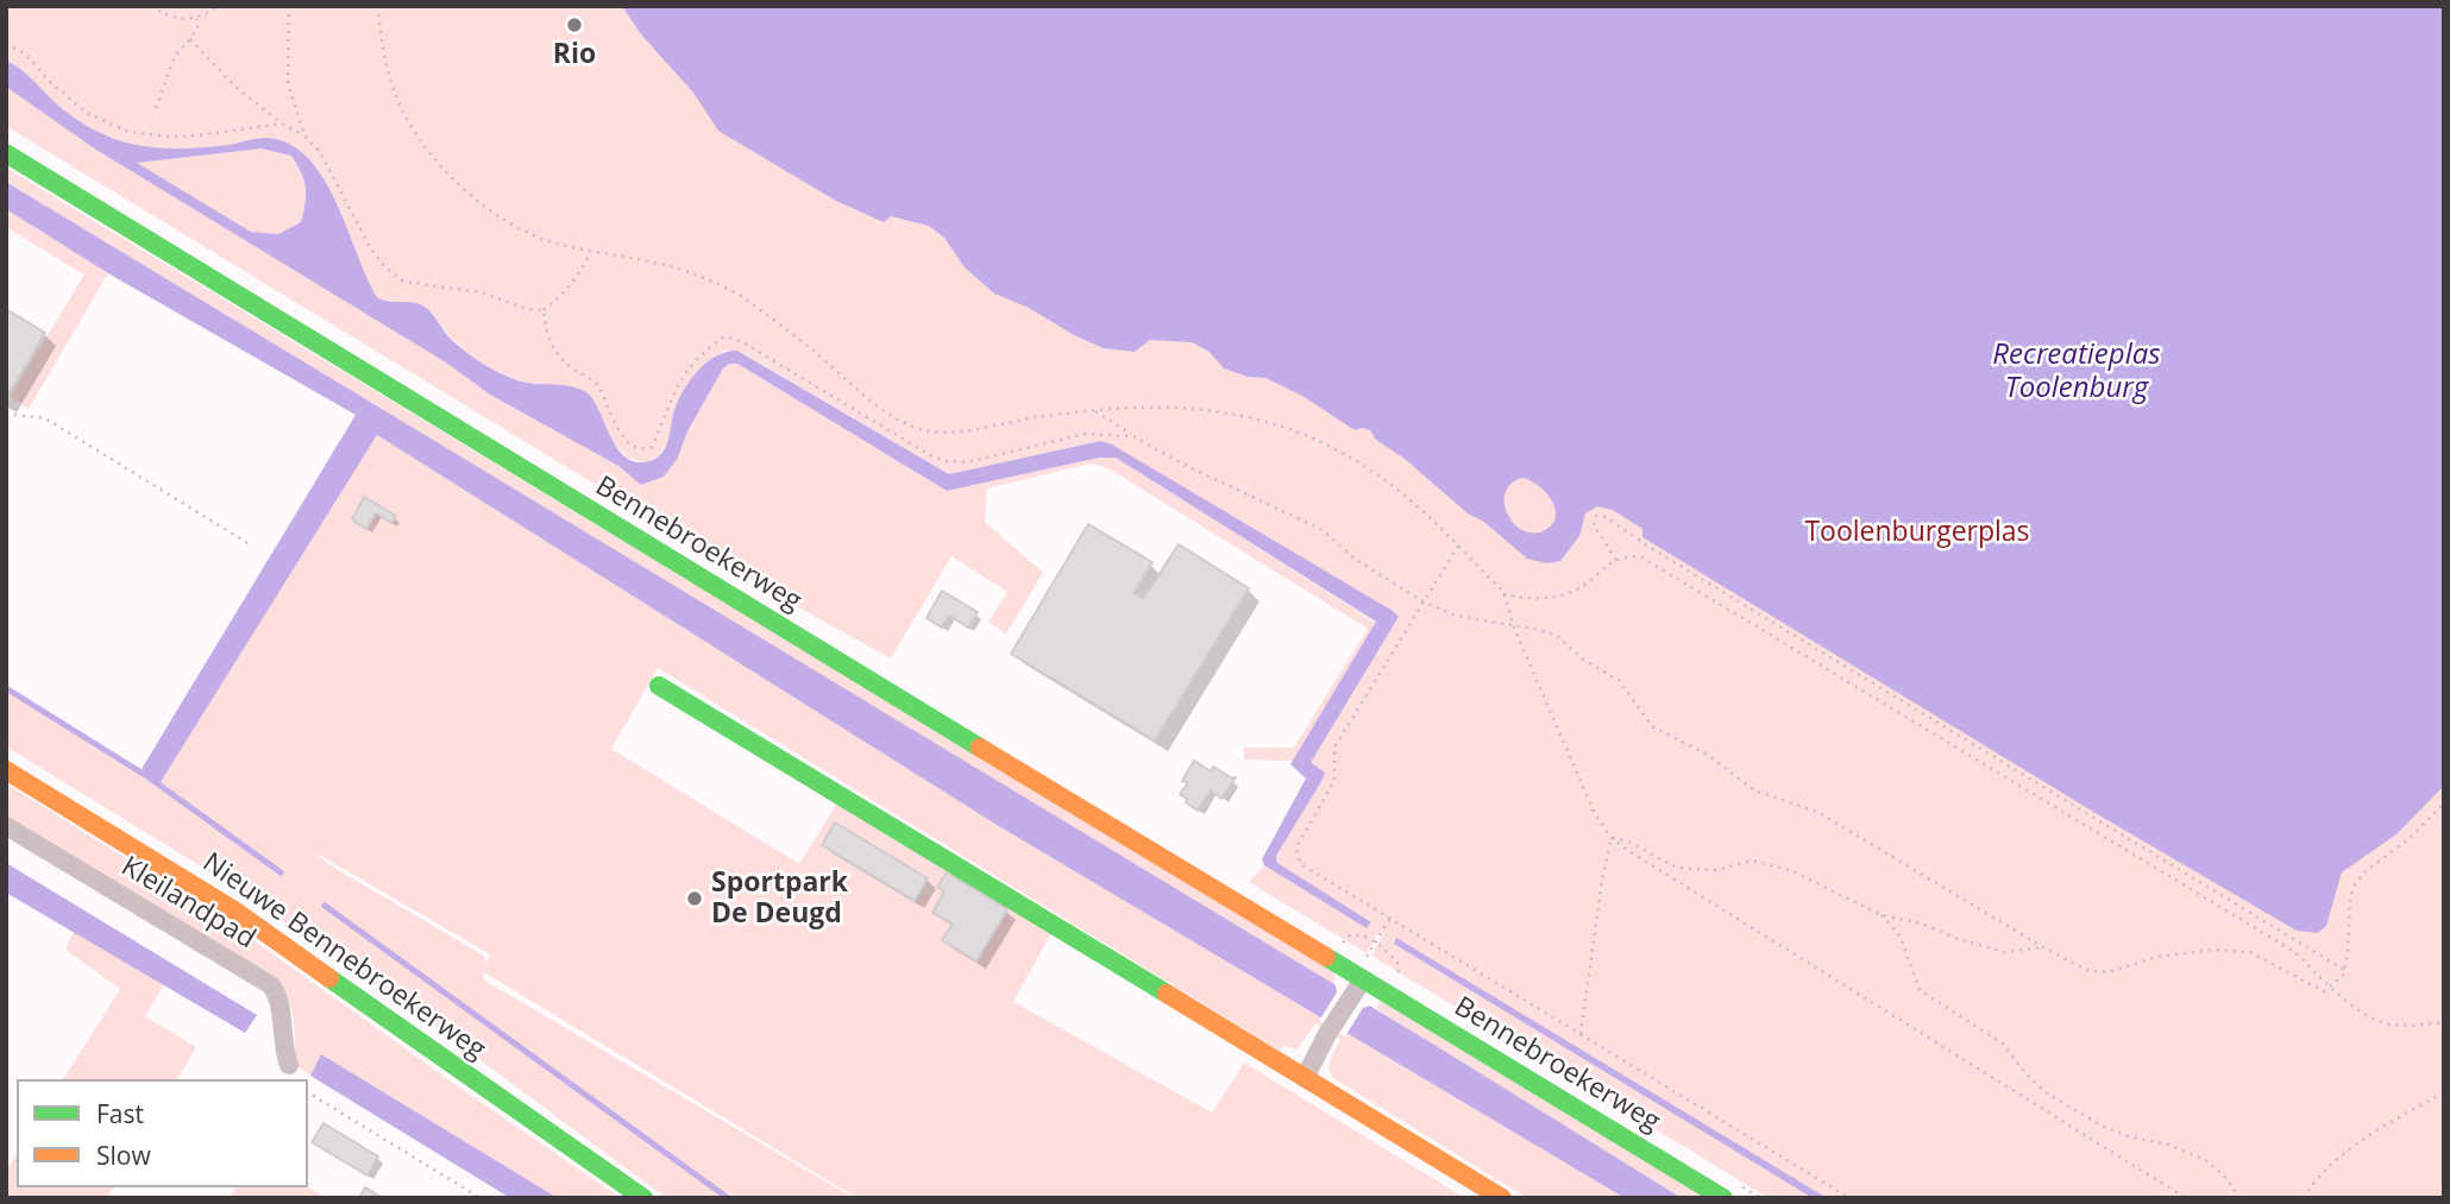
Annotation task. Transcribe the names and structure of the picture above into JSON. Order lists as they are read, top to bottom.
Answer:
{
  "streets": {
    "street": ["Bennebroekerweg", "Kleilandpad", "Nieuwe Bennebroekerweg"]
  },
  "water": ["Recreatieplas Toolenburg"],
  "parks": ["Toolenburgerplas"],
  "places": ["Rio", "Sportpark De Deugd"],
  "legend": ["Fast", "Slow"]
}
